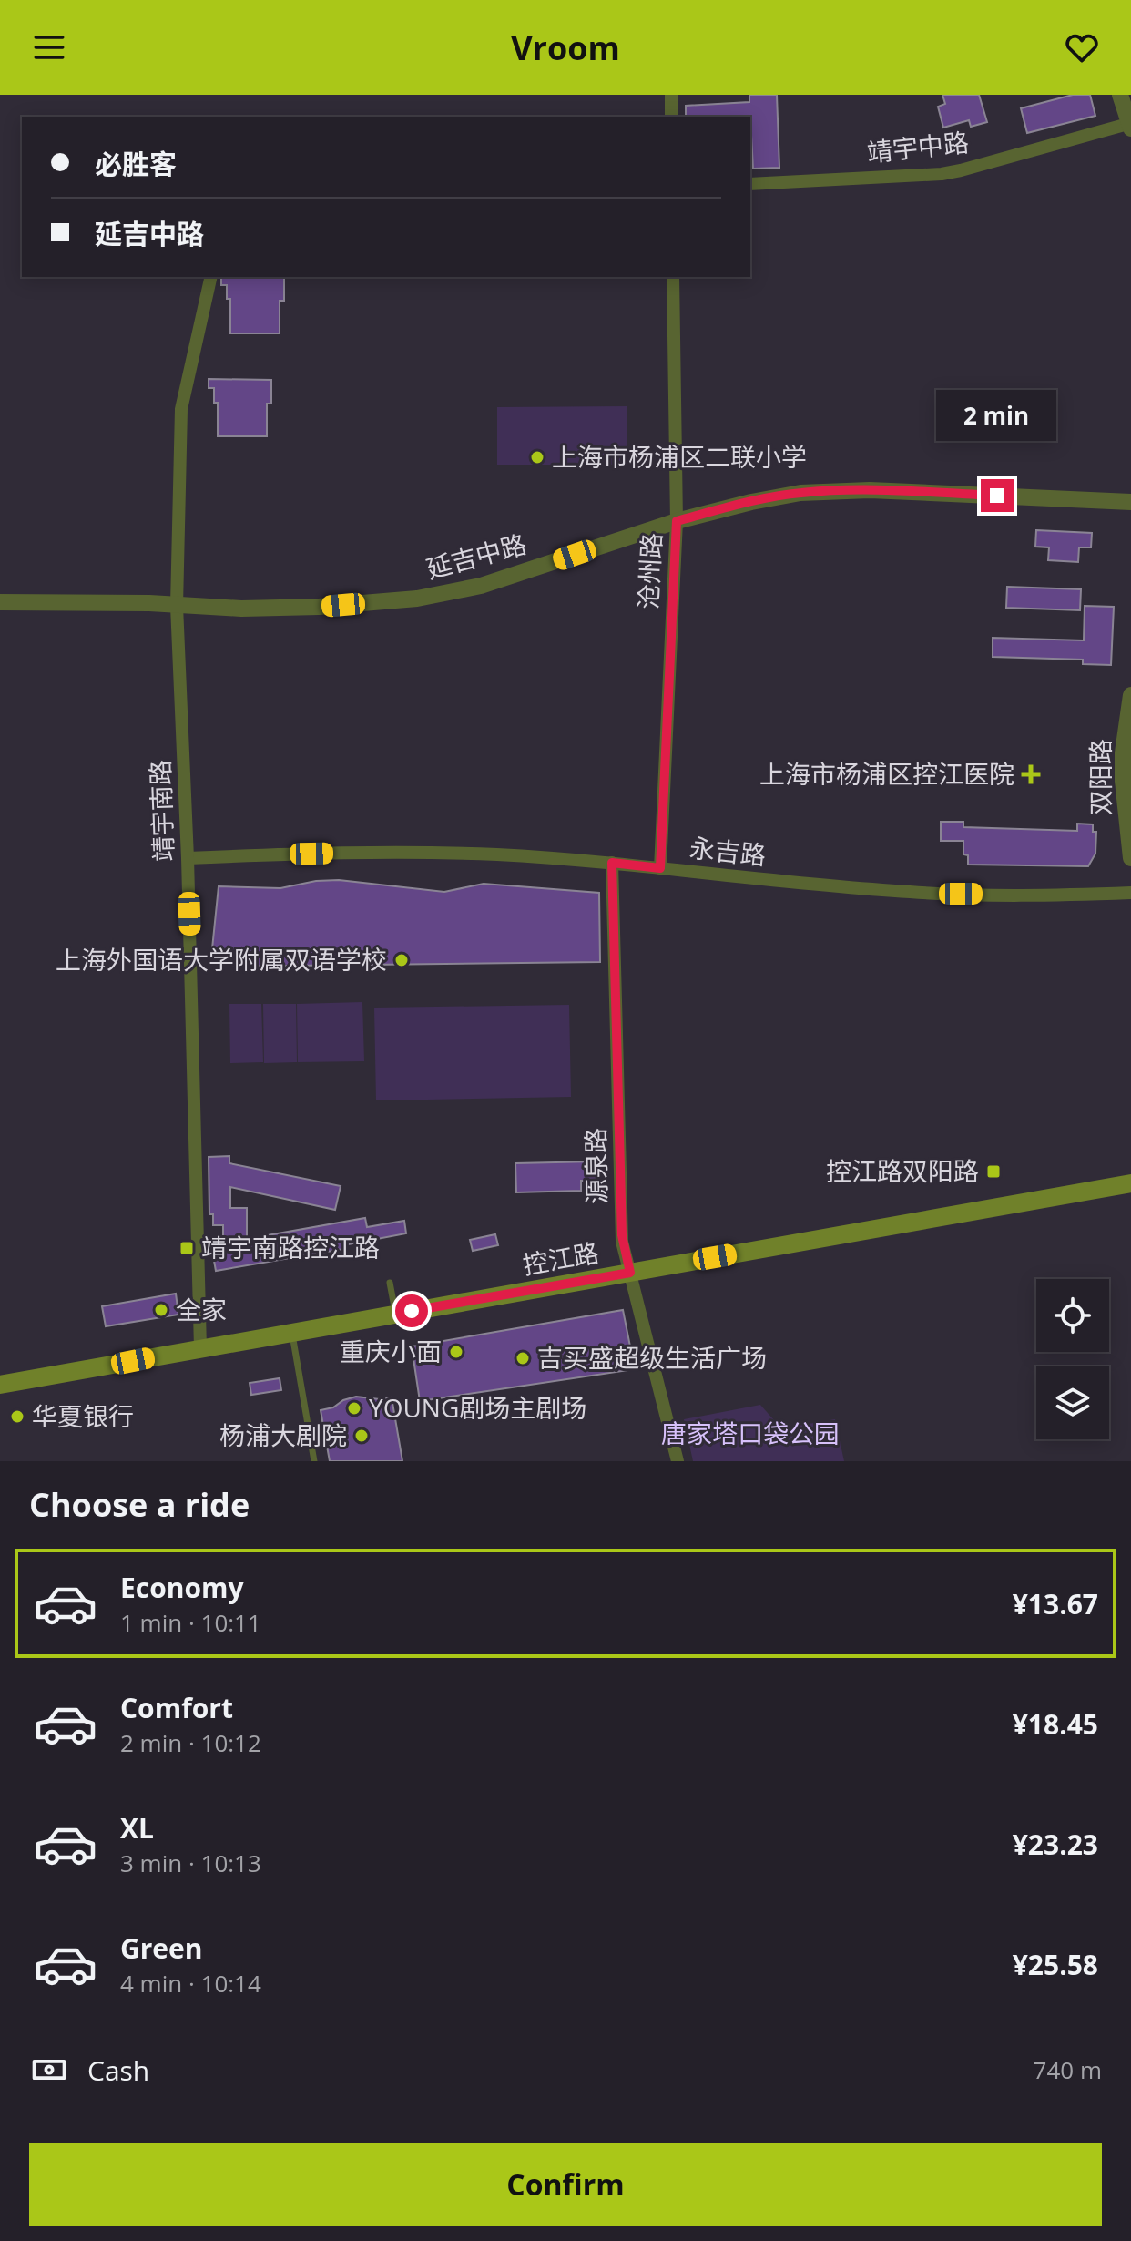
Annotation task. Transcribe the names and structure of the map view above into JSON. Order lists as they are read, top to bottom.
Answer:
{
  "streets": {
    "main road": ["控江路"],
    "street": [
      "靖宇中路",
      "延吉中路",
      "沧州路",
      "双阳路",
      "靖宇南路",
      "永吉路",
      "源泉路"
    ]
  },
  "crossings": [
    ["延吉中路", "沧州路"],
    ["延吉中路", "靖宇南路"],
    ["沧州路", "永吉路"],
    ["靖宇南路", "永吉路"],
    ["靖宇南路", "控江路"],
    ["永吉路", "源泉路"],
    ["源泉路", "控江路"]
  ],
  "parks": ["唐家塔口袋公园"],
  "places": {
    "other": [
      "上海市杨浦区二联小学",
      "上海外国语大学附属双语学校",
      "全家",
      "重庆小面",
      "吉买盛超级生活广场",
      "YOUNG剧场主剧场",
      "华夏银行",
      "杨浦大剧院"
    ],
    "health": ["上海市杨浦区控江医院"],
    "transit": ["控江路双阳路", "靖宇南路控江路"]
  },
  "page": {
    "header": "Vroom",
    "banner": ["必胜客", "延吉中路"],
    "bubble": "2 min",
    "heading": "Choose a ride",
    "list": [
      {
        "name": "Economy",
        "note": "1 min · 10:11",
        "value": "¥13.67"
      },
      {
        "name": "Comfort",
        "note": "2 min · 10:12",
        "value": "¥18.45"
      },
      {
        "name": "XL",
        "note": "3 min · 10:13",
        "value": "¥23.23"
      },
      {
        "name": "Green",
        "note": "4 min · 10:14",
        "value": "¥25.58"
      }
    ],
    "pay": ["Cash", "740 m"],
    "buttons": "Confirm"
  }
}
